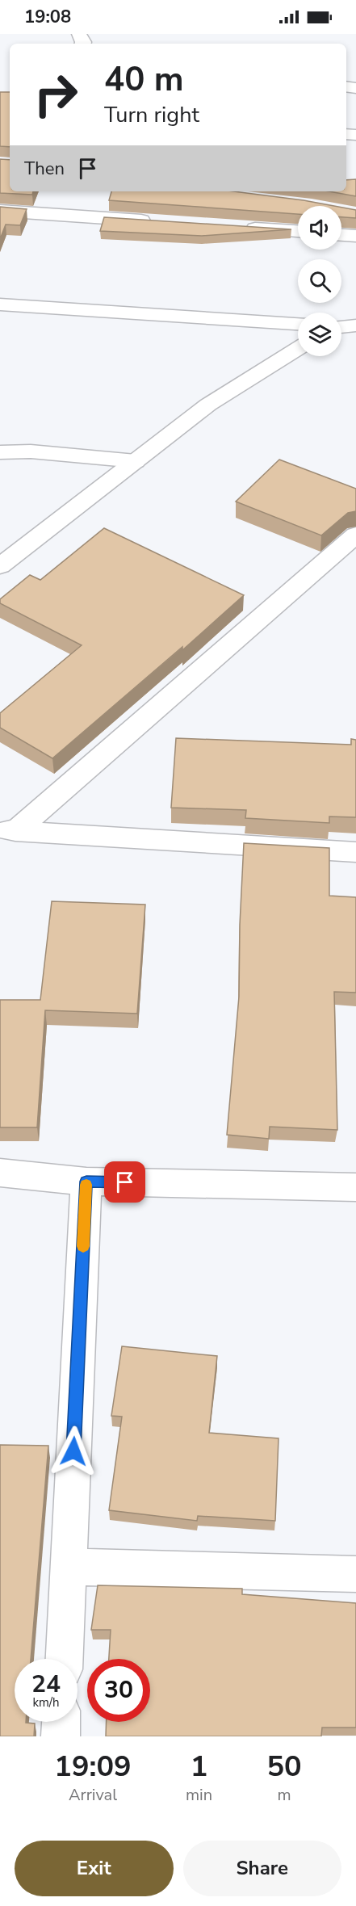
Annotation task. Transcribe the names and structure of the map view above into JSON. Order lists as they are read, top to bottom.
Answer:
{
  "page": {
    "status": "19:08",
    "turn": ["40 m", "Turn right"],
    "then": "Then",
    "speed": "24 km/h",
    "limit": "30",
    "eta": [
      "19:09",
      "Arrival",
      "1",
      "min",
      "50",
      "m"
    ],
    "buttons": ["Exit", "Share"]
  }
}
